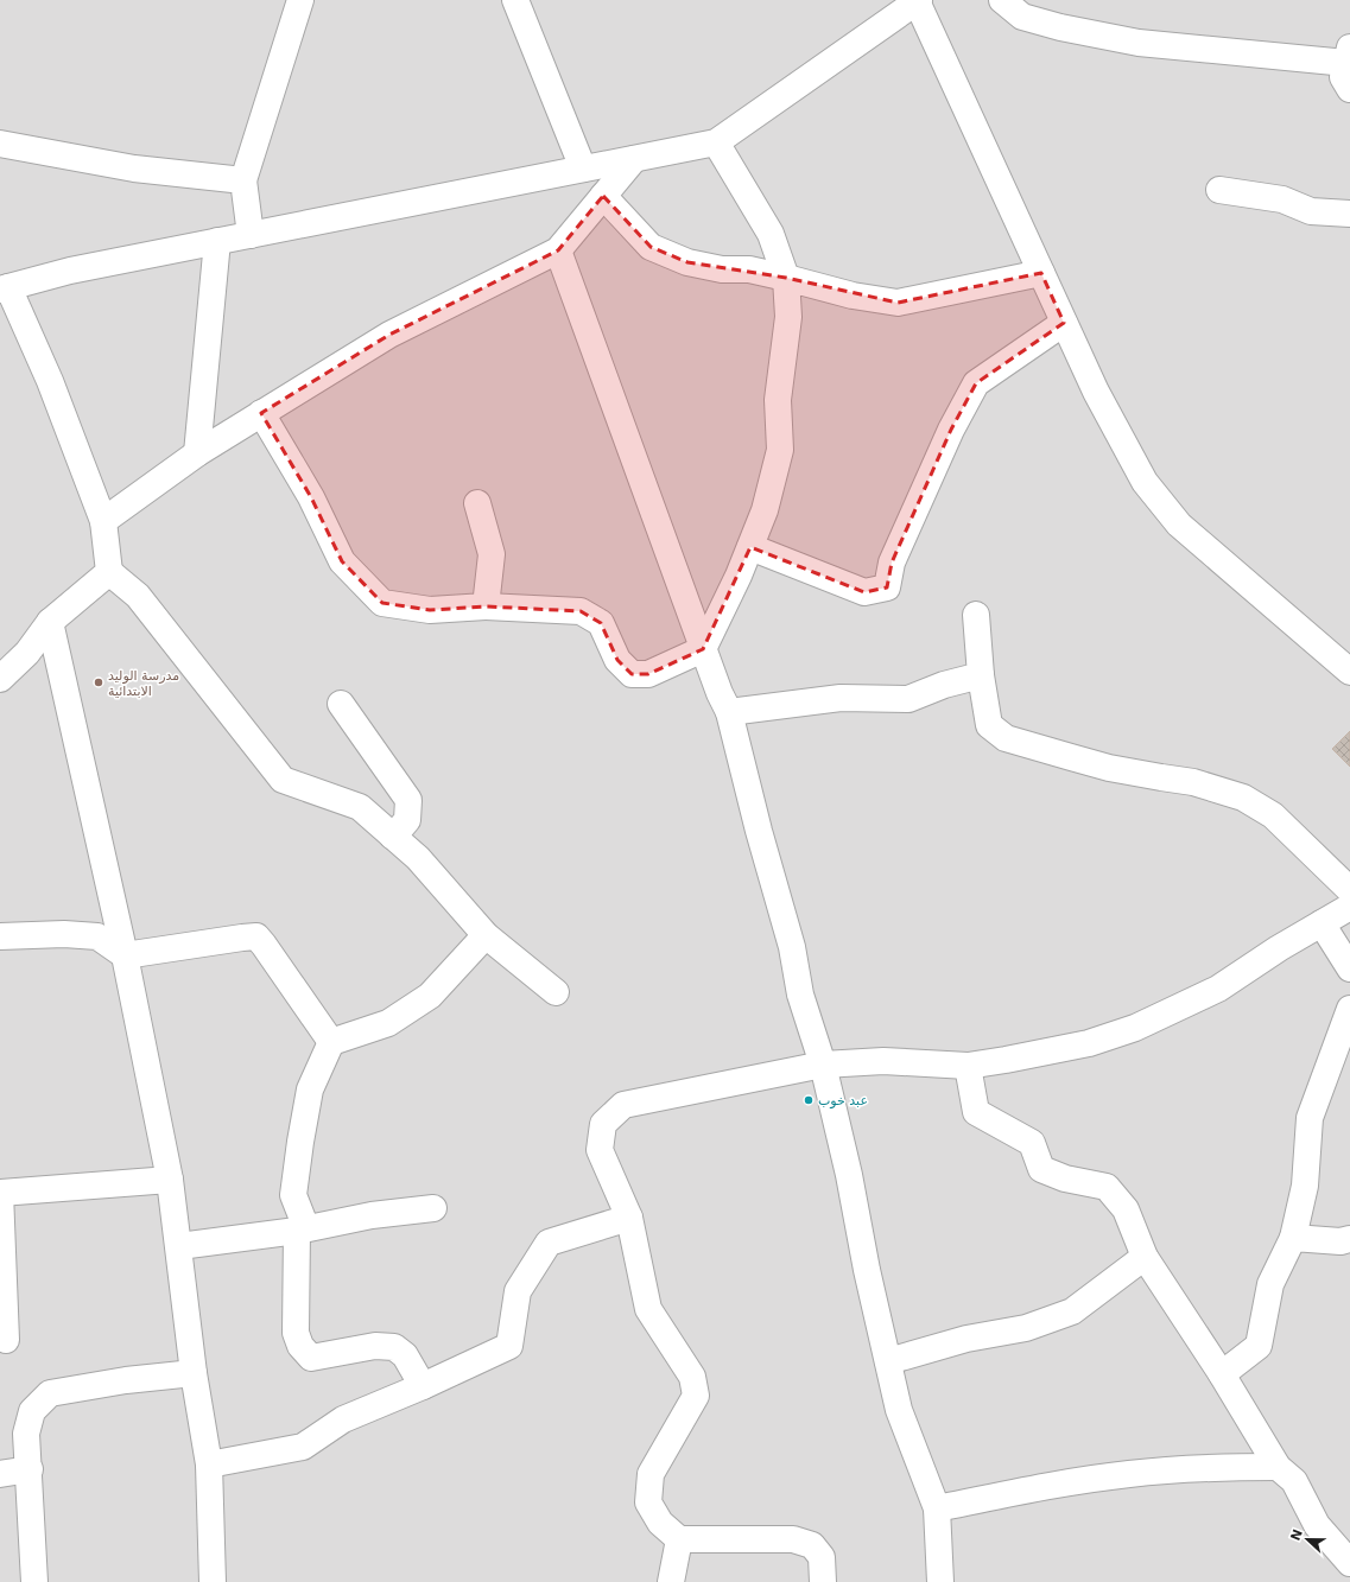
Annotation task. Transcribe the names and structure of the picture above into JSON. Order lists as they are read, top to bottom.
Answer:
{
  "places": ["مدرسة الوليد الابتدائية", "عبد خوب"],
  "north": "left"
}
